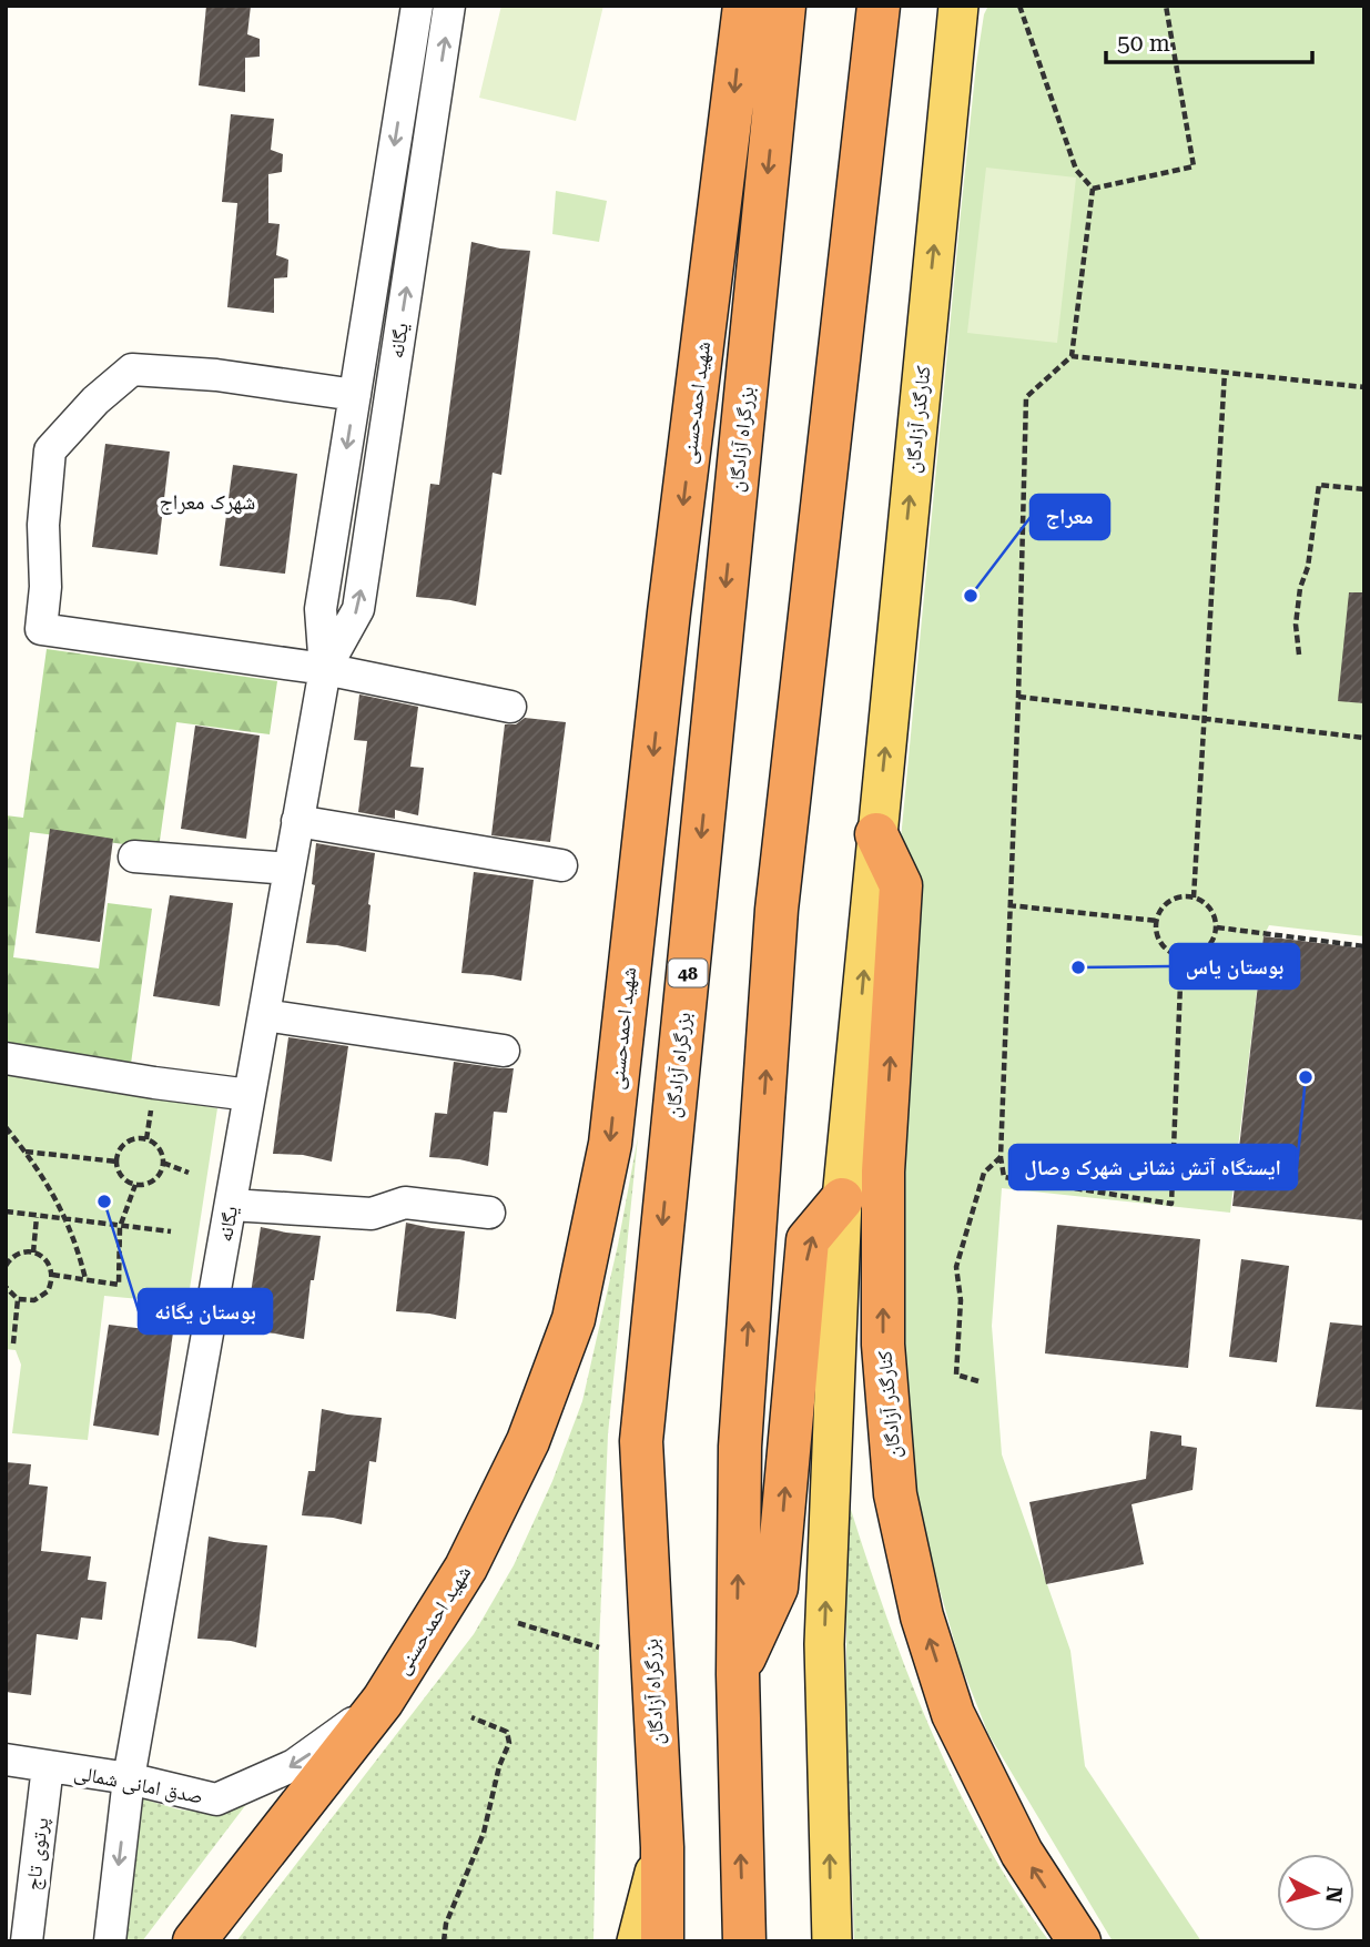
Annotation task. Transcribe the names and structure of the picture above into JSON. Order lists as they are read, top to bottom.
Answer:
{
  "streets": {
    "highway": [
      "شهید احمدحسنی",
      "کنارگذر آزادگان",
      "بزرگراه آزادگان",
      "48"
    ],
    "street": ["یگانه", "صدق امانی شمالی", "پرتوی تاج"]
  },
  "crossings": [
    ["یگانه", "صدق امانی شمالی"],
    ["شهید احمدحسنی", "صدق امانی شمالی"],
    ["صدق امانی شمالی", "پرتوی تاج"]
  ],
  "one_way": ["کنارگذر آزادگان", "صدق امانی شمالی"],
  "districts": ["شهرک معراج"],
  "places": [
    "معراج",
    "بوستان یاس",
    "ایستگاه آتش نشانی شهرک وصال",
    "بوستان یگانه"
  ],
  "scale_bar": "50 m",
  "north": "right"
}
